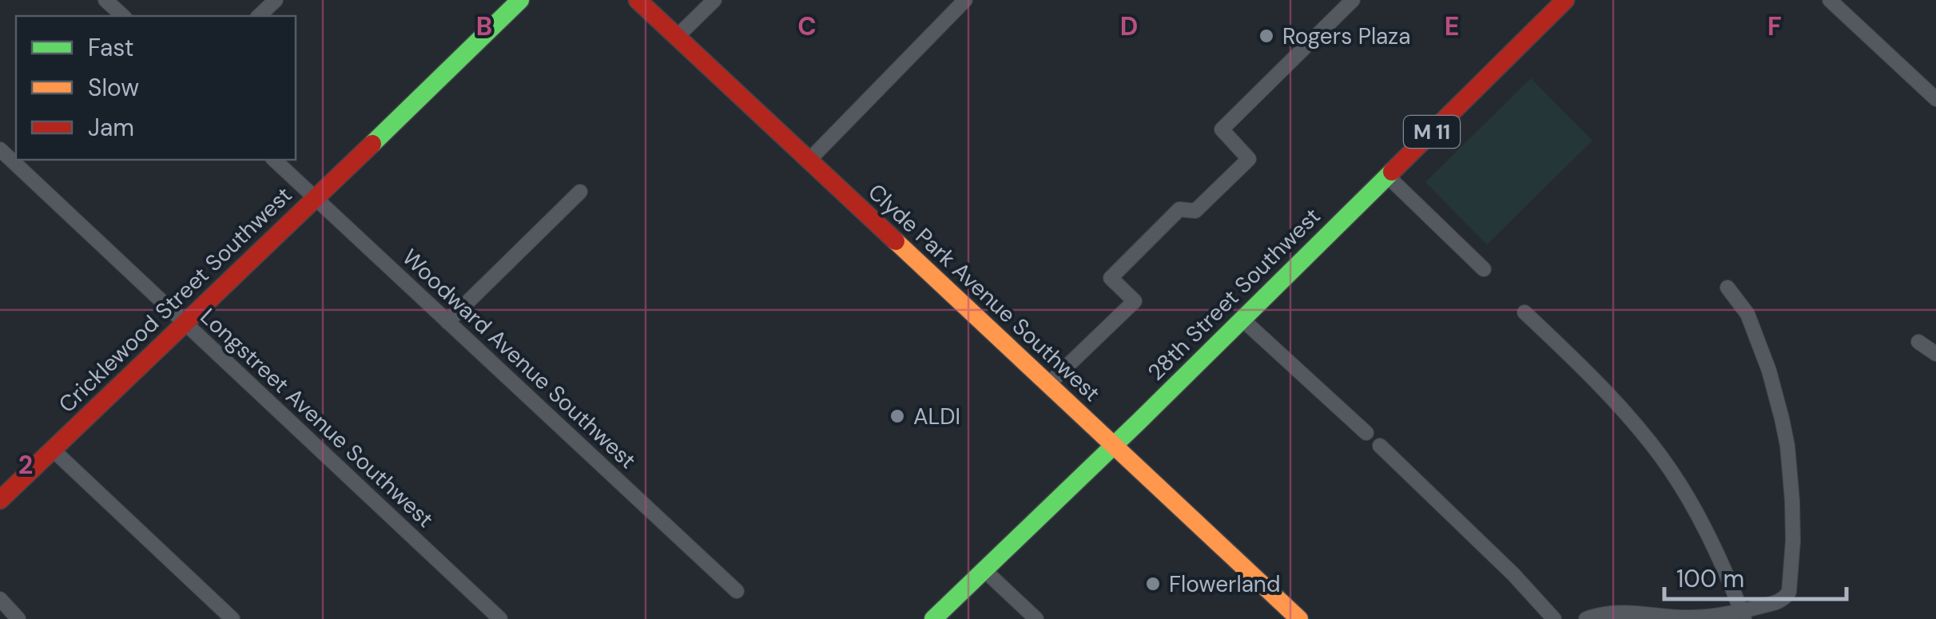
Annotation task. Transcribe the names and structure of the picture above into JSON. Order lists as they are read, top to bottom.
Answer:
{
  "streets": {
    "main road": [
      "M 11",
      "Clyde Park Avenue Southwest",
      "28th Street Southwest",
      "Cricklewood Street Southwest"
    ],
    "street": ["Woodward Avenue Southwest", "Longstreet Avenue Southwest"]
  },
  "crossings": [
    ["Clyde Park Avenue Southwest", "28th Street Southwest"],
    ["Cricklewood Street Southwest", "Woodward Avenue Southwest"],
    ["Cricklewood Street Southwest", "Longstreet Avenue Southwest"]
  ],
  "places": ["Rogers Plaza", "ALDI", "Flowerland"],
  "legend": ["Fast", "Slow", "Jam"],
  "scale_bar": "100 m",
  "grid": {
    "columns": [
      "B",
      "C",
      "D",
      "E",
      "F"
    ],
    "rows": ["2"]
  }
}
